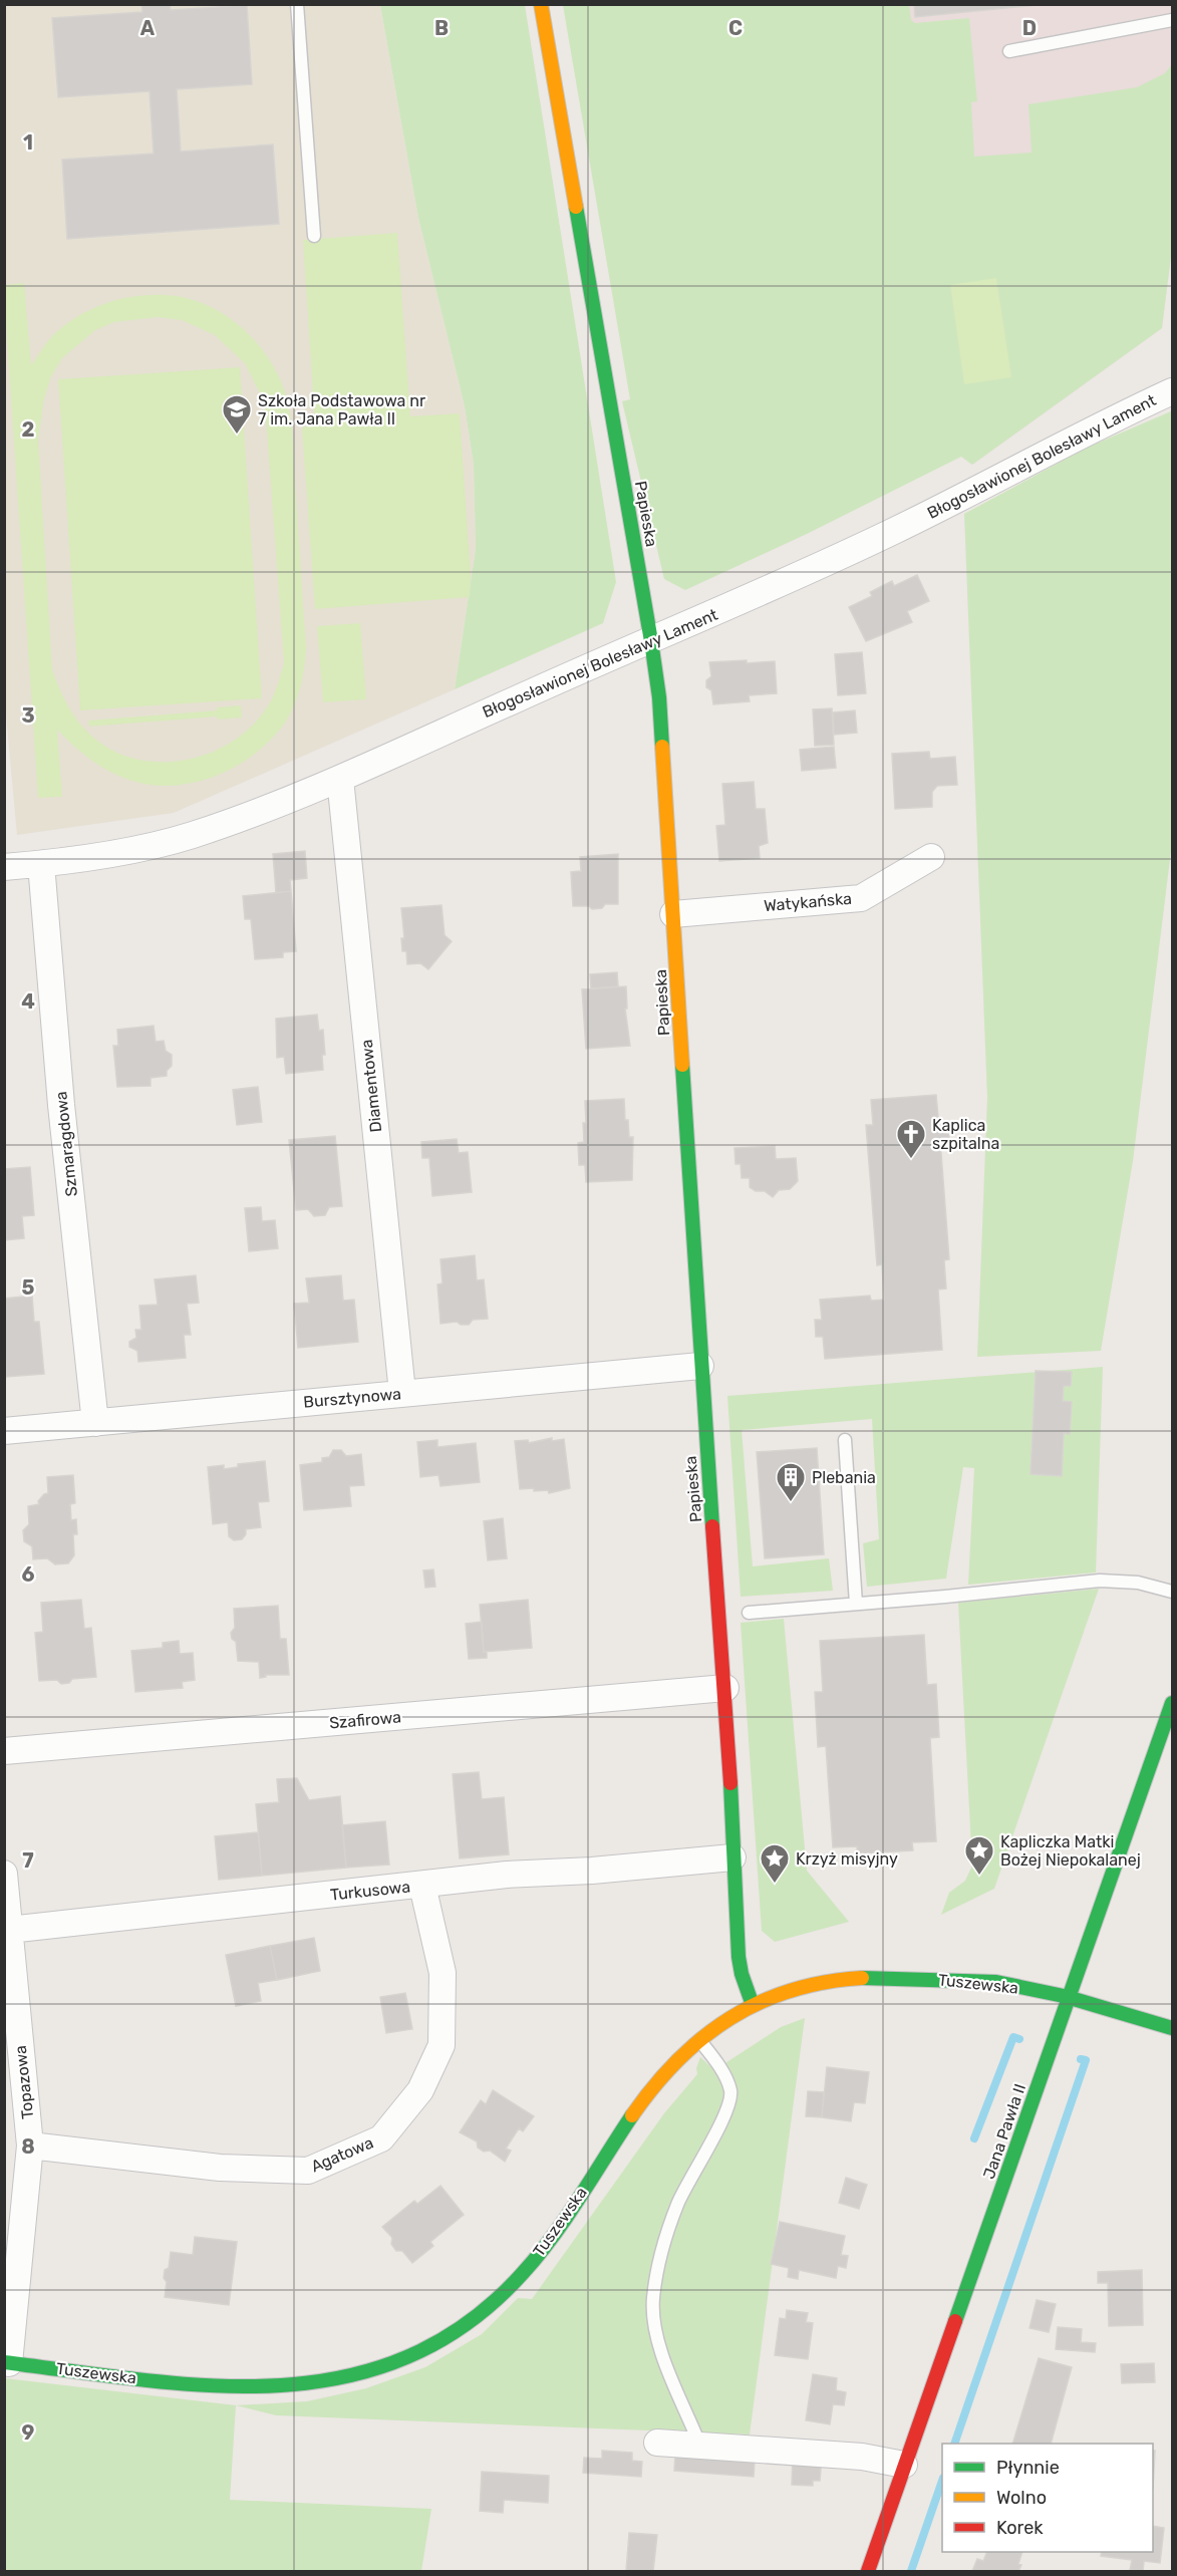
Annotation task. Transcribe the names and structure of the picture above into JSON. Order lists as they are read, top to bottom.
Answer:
{
  "streets": {
    "street": [
      "Błogosławionej Bolesławy Lament",
      "Papieska",
      "Watykańska",
      "Diamentowa",
      "Szmaragdowa",
      "Bursztynowa",
      "Szafirowa",
      "Turkusowa",
      "Tuszewska",
      "Topazowa",
      "Jana Pawła II",
      "Agatowa"
    ]
  },
  "crossings": [
    ["Błogosławionej Bolesławy Lament", "Papieska"],
    ["Błogosławionej Bolesławy Lament", "Diamentowa"],
    ["Błogosławionej Bolesławy Lament", "Szmaragdowa"],
    ["Papieska", "Watykańska"],
    ["Papieska", "Bursztynowa"],
    ["Papieska", "Szafirowa"],
    ["Papieska", "Turkusowa"],
    ["Papieska", "Tuszewska"],
    ["Diamentowa", "Bursztynowa"],
    ["Szmaragdowa", "Bursztynowa"],
    ["Turkusowa", "Topazowa"],
    ["Turkusowa", "Agatowa"],
    ["Tuszewska", "Topazowa"],
    ["Tuszewska", "Jana Pawła II"],
    ["Topazowa", "Agatowa"]
  ],
  "places": {
    "school or university": ["Szkoła Podstawowa nr 7 im. Jana Pawła II"],
    "church": ["Kaplica szpitalna"],
    "building": ["Plebania"],
    "place": ["Kapliczka Matki Bożej Niepokalanej", "Krzyż misyjny"]
  },
  "legend": ["Płynnie", "Wolno", "Korek"],
  "grid": {
    "columns": [
      "A",
      "B",
      "C",
      "D"
    ],
    "rows": [
      "1",
      "2",
      "3",
      "4",
      "5",
      "6",
      "7",
      "8",
      "9"
    ]
  }
}
